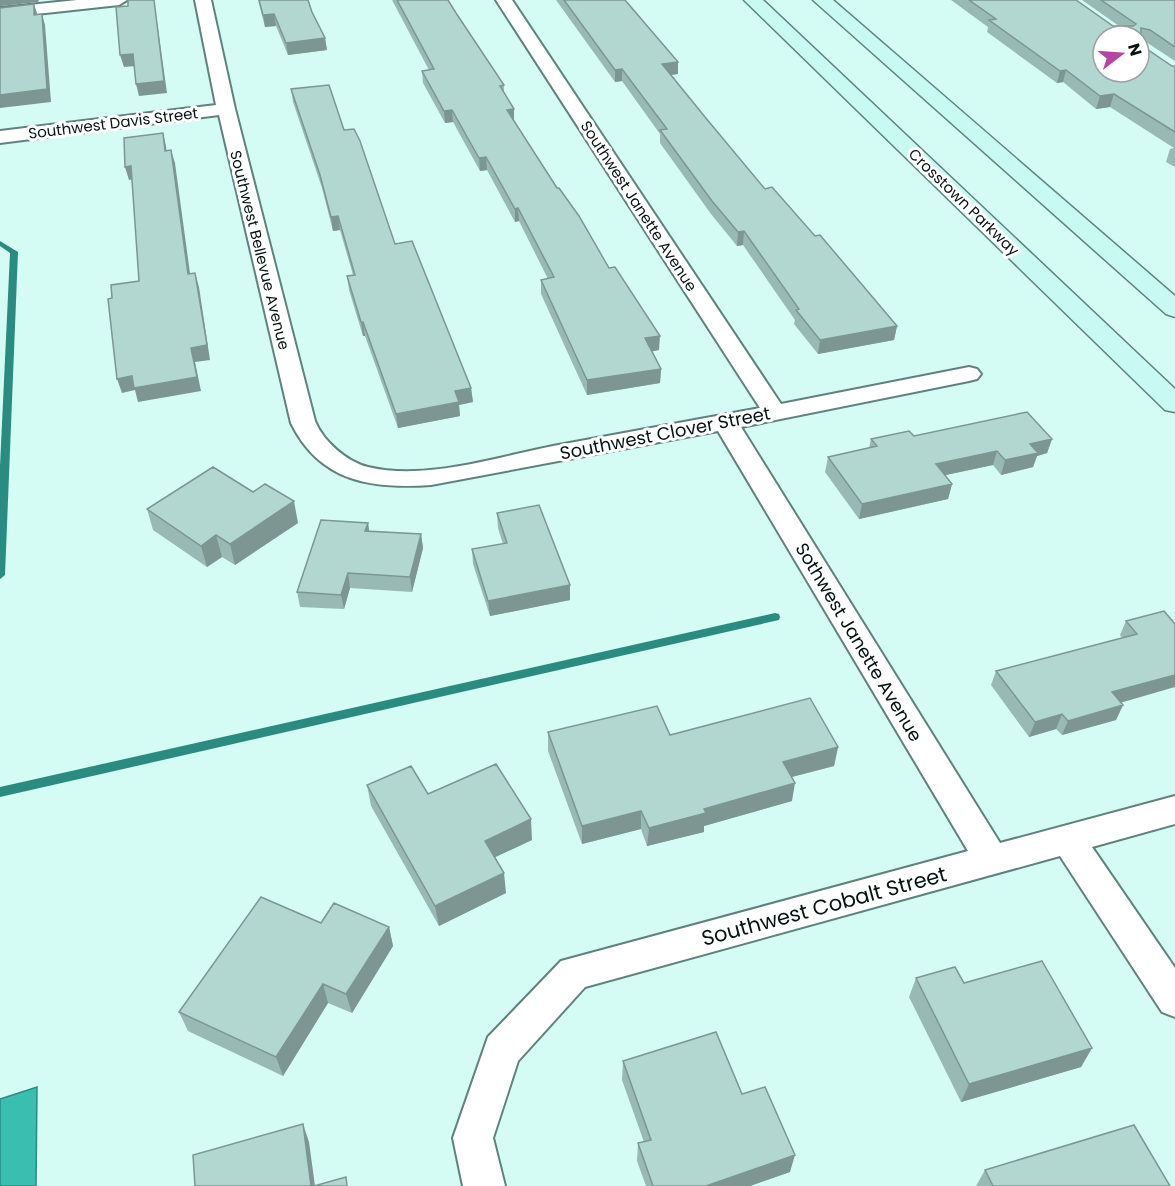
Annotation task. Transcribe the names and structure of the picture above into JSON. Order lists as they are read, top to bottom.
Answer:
{
  "streets": {
    "main road": ["Crosstown Parkway"],
    "street": [
      "Southwest Davis Street",
      "Southwest Janette Avenue",
      "Southwest Bellevue Avenue",
      "Southwest Clover Street",
      "Sothwest Janette Avenue",
      "Southwest Cobalt Street"
    ]
  },
  "crossings": [
    ["Southwest Davis Street", "Southwest Bellevue Avenue"],
    ["Southwest Janette Avenue", "Southwest Clover Street"],
    ["Southwest Bellevue Avenue", "Southwest Clover Street"],
    ["Southwest Clover Street", "Sothwest Janette Avenue"],
    ["Sothwest Janette Avenue", "Southwest Cobalt Street"]
  ],
  "north": "right"
}
